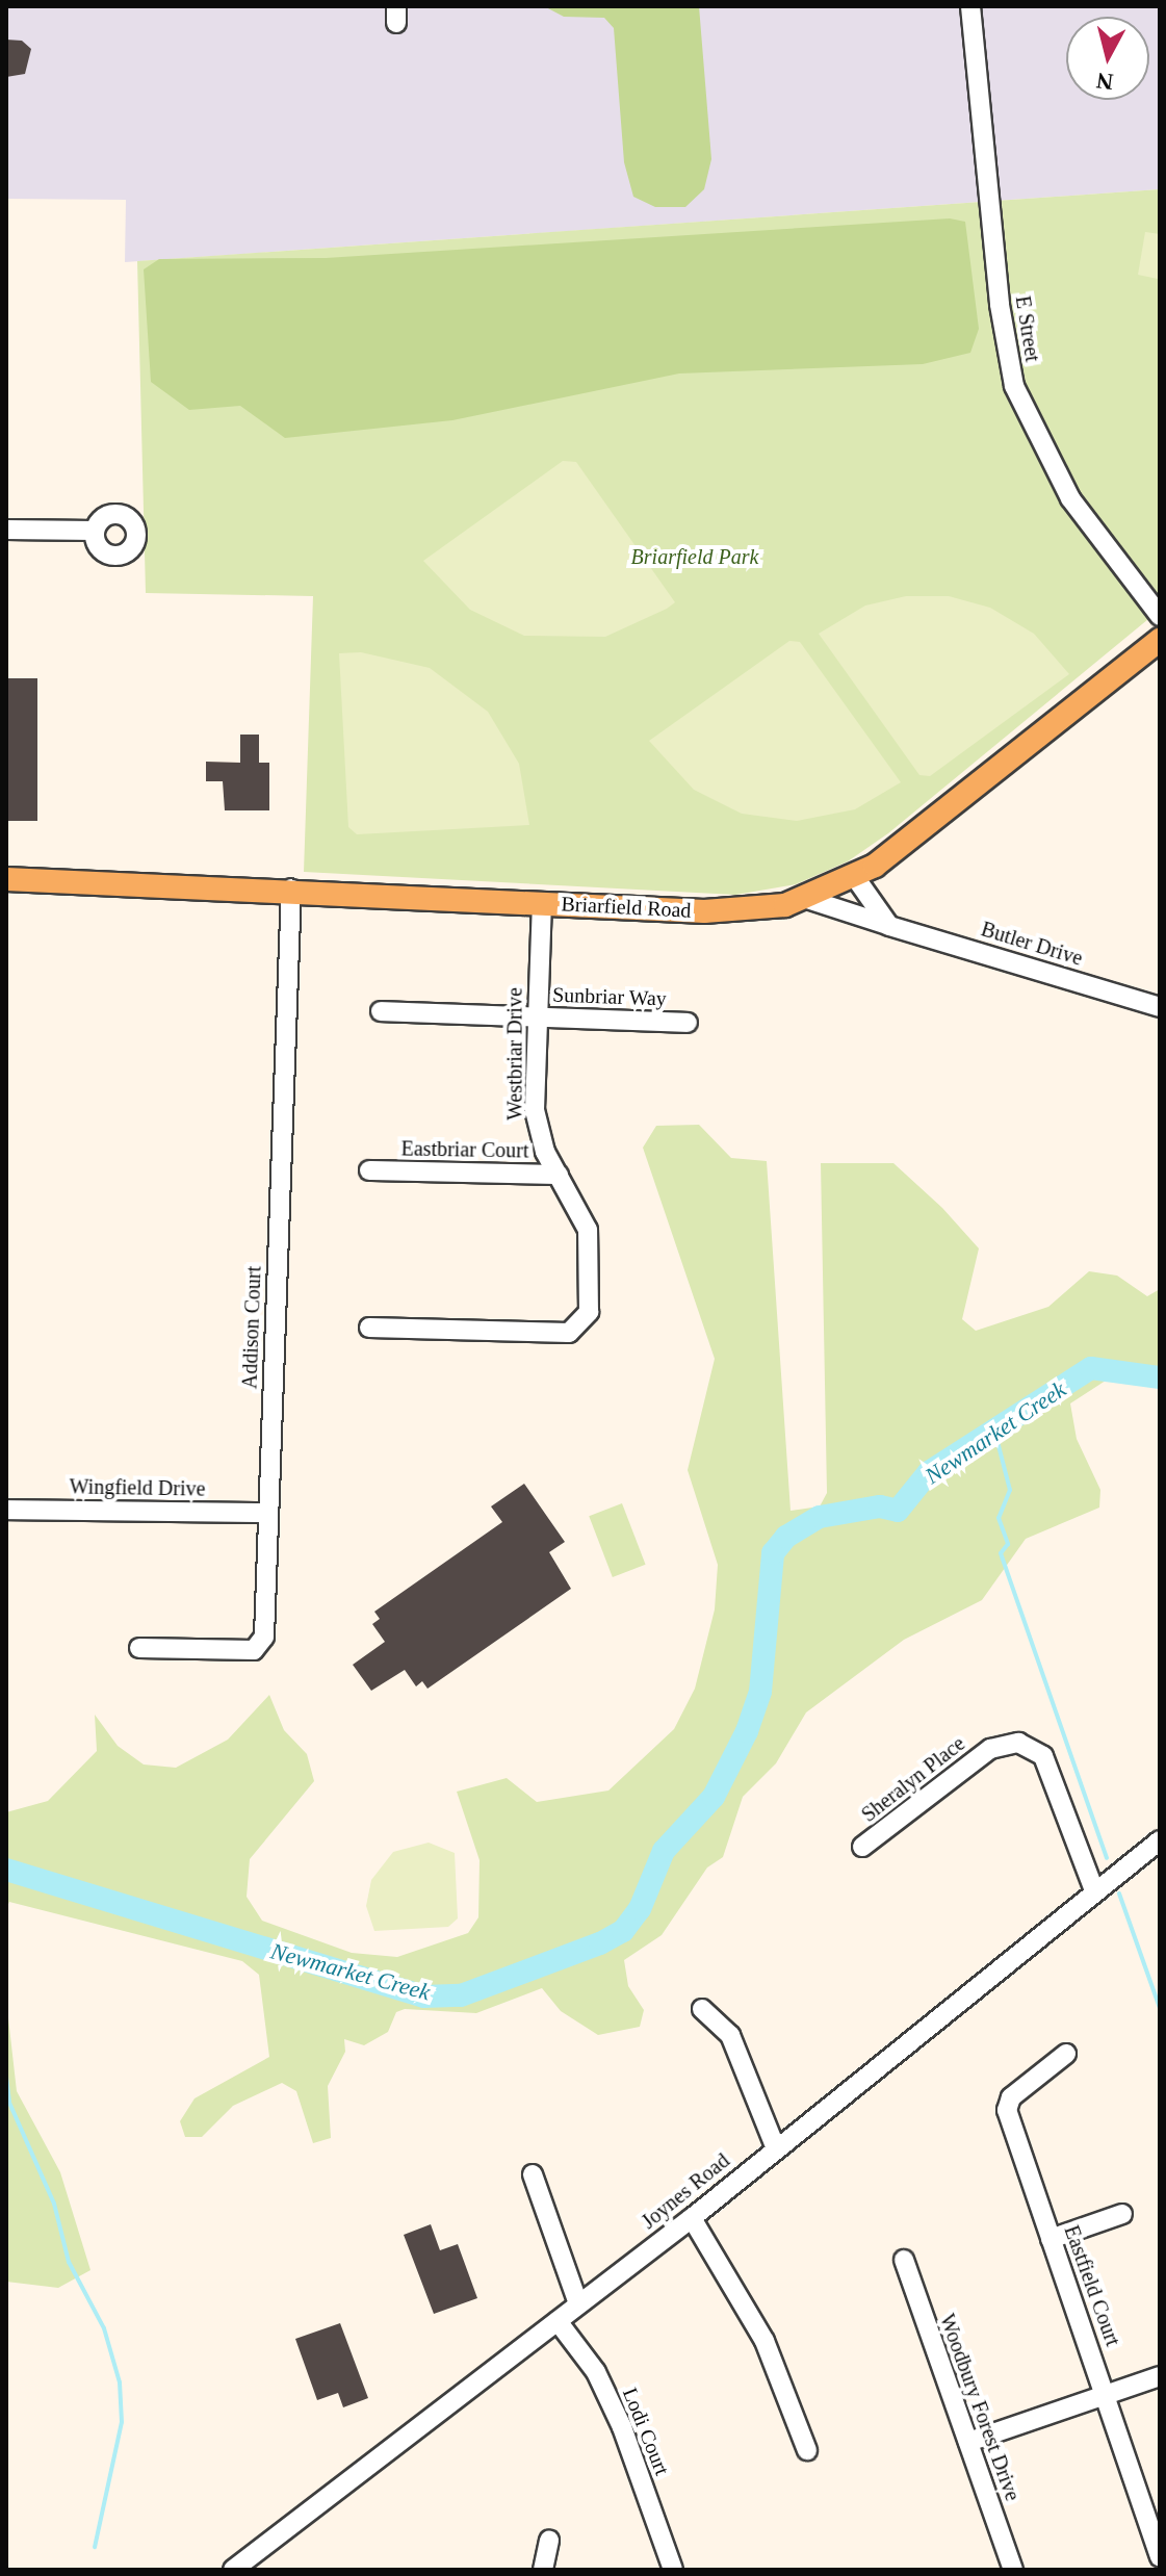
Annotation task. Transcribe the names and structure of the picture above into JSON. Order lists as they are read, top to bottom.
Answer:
{
  "streets": {
    "main road": ["Briarfield Road"],
    "street": [
      "E Street",
      "Butler Drive",
      "Sunbriar Way",
      "Westbriar Drive",
      "Eastbriar Court",
      "Addison Court",
      "Wingfield Drive",
      "Sheralyn Place",
      "Joynes Road",
      "Eastfield Court",
      "Woodbury Forest Drive",
      "Lodi Court"
    ]
  },
  "crossings": [
    ["Briarfield Road", "Butler Drive"],
    ["Briarfield Road", "Westbriar Drive"],
    ["Briarfield Road", "Addison Court"],
    ["Sunbriar Way", "Westbriar Drive"],
    ["Westbriar Drive", "Eastbriar Court"],
    ["Addison Court", "Wingfield Drive"],
    ["Sheralyn Place", "Joynes Road"],
    ["Joynes Road", "Lodi Court"]
  ],
  "water": ["Newmarket Creek"],
  "parks": ["Briarfield Park"],
  "north": "bottom"
}
